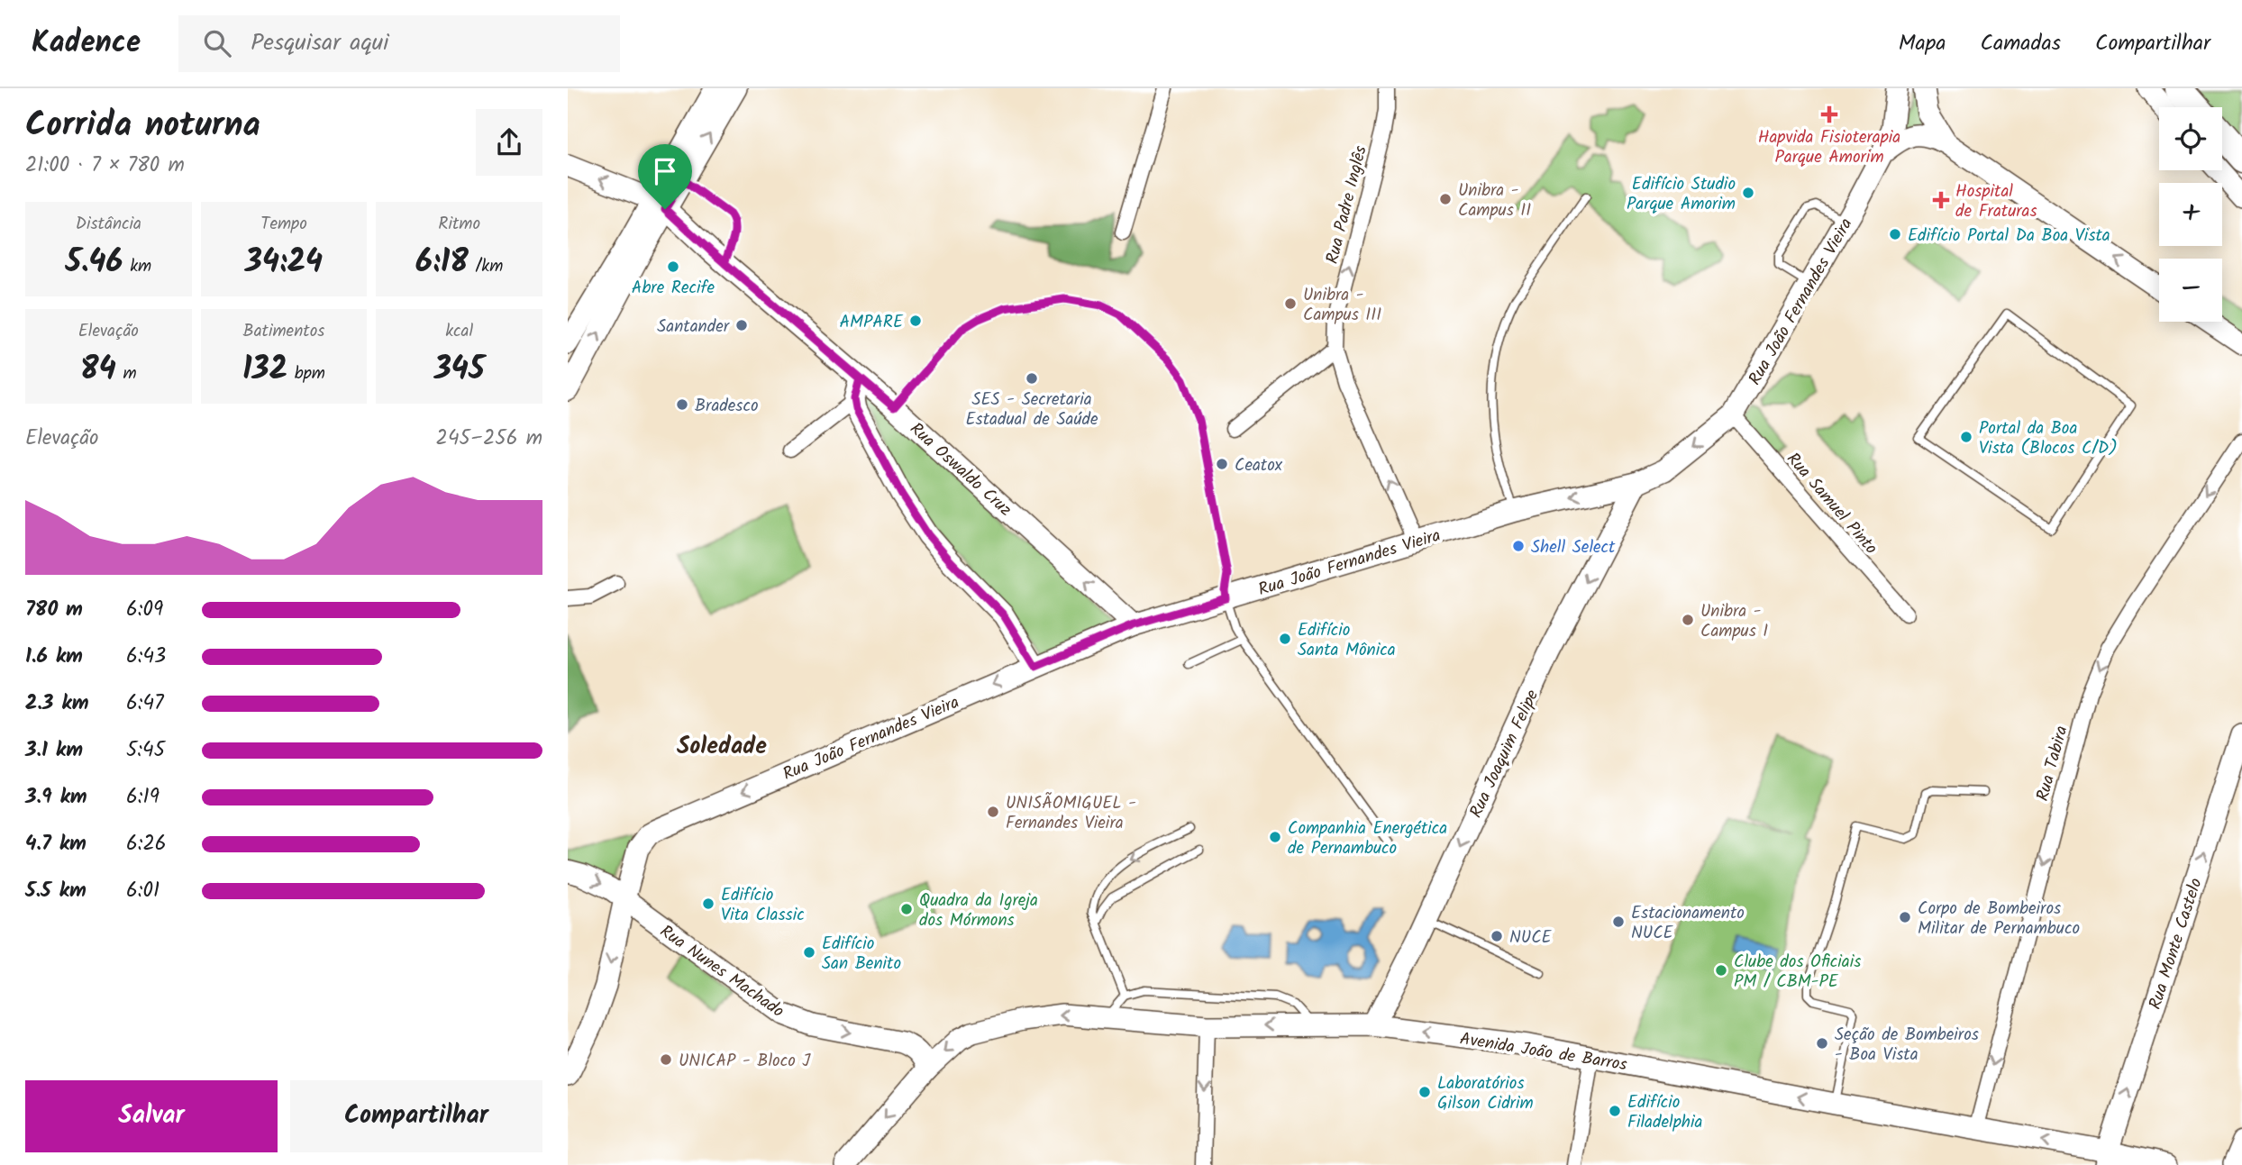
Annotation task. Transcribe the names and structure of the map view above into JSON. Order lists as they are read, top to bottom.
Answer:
{
  "streets": {
    "main road": [
      "Rua João Fernandes Vieira",
      "Rua Oswaldo Cruz",
      "Rua Joaquim Felipe",
      "Rua Monte Castelo",
      "Rua Nunes Machado",
      "Avenida João de Barros"
    ],
    "street": ["Rua Padre Inglês", "Rua Samuel Pinto", "Rua Tabira"]
  },
  "crossings": [
    ["Rua Padre Inglês", "Rua João Fernandes Vieira"],
    ["Rua João Fernandes Vieira", "Rua Oswaldo Cruz"],
    ["Rua João Fernandes Vieira", "Rua Samuel Pinto"],
    ["Rua João Fernandes Vieira", "Rua Joaquim Felipe"],
    ["Rua João Fernandes Vieira", "Rua Nunes Machado"],
    ["Rua Joaquim Felipe", "Avenida João de Barros"],
    ["Rua Tabira", "Avenida João de Barros"],
    ["Rua Monte Castelo", "Avenida João de Barros"],
    ["Rua Nunes Machado", "Avenida João de Barros"]
  ],
  "one_way": [
    "Rua Padre Inglês",
    "Rua João Fernandes Vieira",
    "Rua Joaquim Felipe",
    "Rua Tabira",
    "Rua Monte Castelo",
    "Rua Nunes Machado",
    "Avenida João de Barros"
  ],
  "districts": ["Soledade"],
  "places": {
    "health": ["Hapvida Fisioterapia Parque Amorim", "Hospital de Fraturas"],
    "other": [
      "Edifício Studio Parque Amorim",
      "Unibra - Campus II",
      "Edifício Portal Da Boa Vista",
      "Abre Recife",
      "Unibra - Campus III",
      "AMPARE",
      "Santander",
      "SES - Secretaria Estadual de Saúde",
      "Bradesco",
      "Portal da Boa Vista (Blocos C/D)",
      "Ceatox",
      "Shell Select",
      "Unibra - Campus I",
      "Edifício Santa Mônica",
      "UNISÃOMIGUEL - Fernandes Vieira",
      "Companhia Energética de Pernambuco",
      "Edifício Vita Classic",
      "Quadra da Igreja dos Mórmons",
      "Corpo de Bombeiros Militar de Pernambuco",
      "Estacionamento NUCE",
      "NUCE",
      "Edifício San Benito",
      "Clube dos Oficiais PM / CBM-PE",
      "Seção de Bombeiros - Boa Vista",
      "UNICAP - Bloco J",
      "Laboratórios Gilson Cidrim",
      "Edifício Filadelphia"
    ]
  },
  "page": {
    "header": "Kadence",
    "search": "Pesquisar aqui",
    "nav": ["Mapa", "Camadas", "Compartilhar"],
    "heading": ["Corrida noturna", "21:00 · 7 × 780 m"],
    "map_buttons": ["+", "−"],
    "stats": [
      ["Distância", "5.46 km"],
      ["Tempo", "34:24"],
      ["Ritmo", "6:18 /km"],
      ["Elevação", "84 m"],
      ["Batimentos", "132 bpm"],
      ["kcal", "345"]
    ],
    "chart": ["Elevação", "245–256 m"],
    "list": [
      {
        "name": "780 m",
        "note": "6:09"
      },
      {
        "name": "1.6 km",
        "note": "6:43"
      },
      {
        "name": "2.3 km",
        "note": "6:47"
      },
      {
        "name": "3.1 km",
        "note": "5:45"
      },
      {
        "name": "3.9 km",
        "note": "6:19"
      },
      {
        "name": "4.7 km",
        "note": "6:26"
      },
      {
        "name": "5.5 km",
        "note": "6:01"
      }
    ],
    "buttons": ["Salvar", "Compartilhar"]
  }
}
